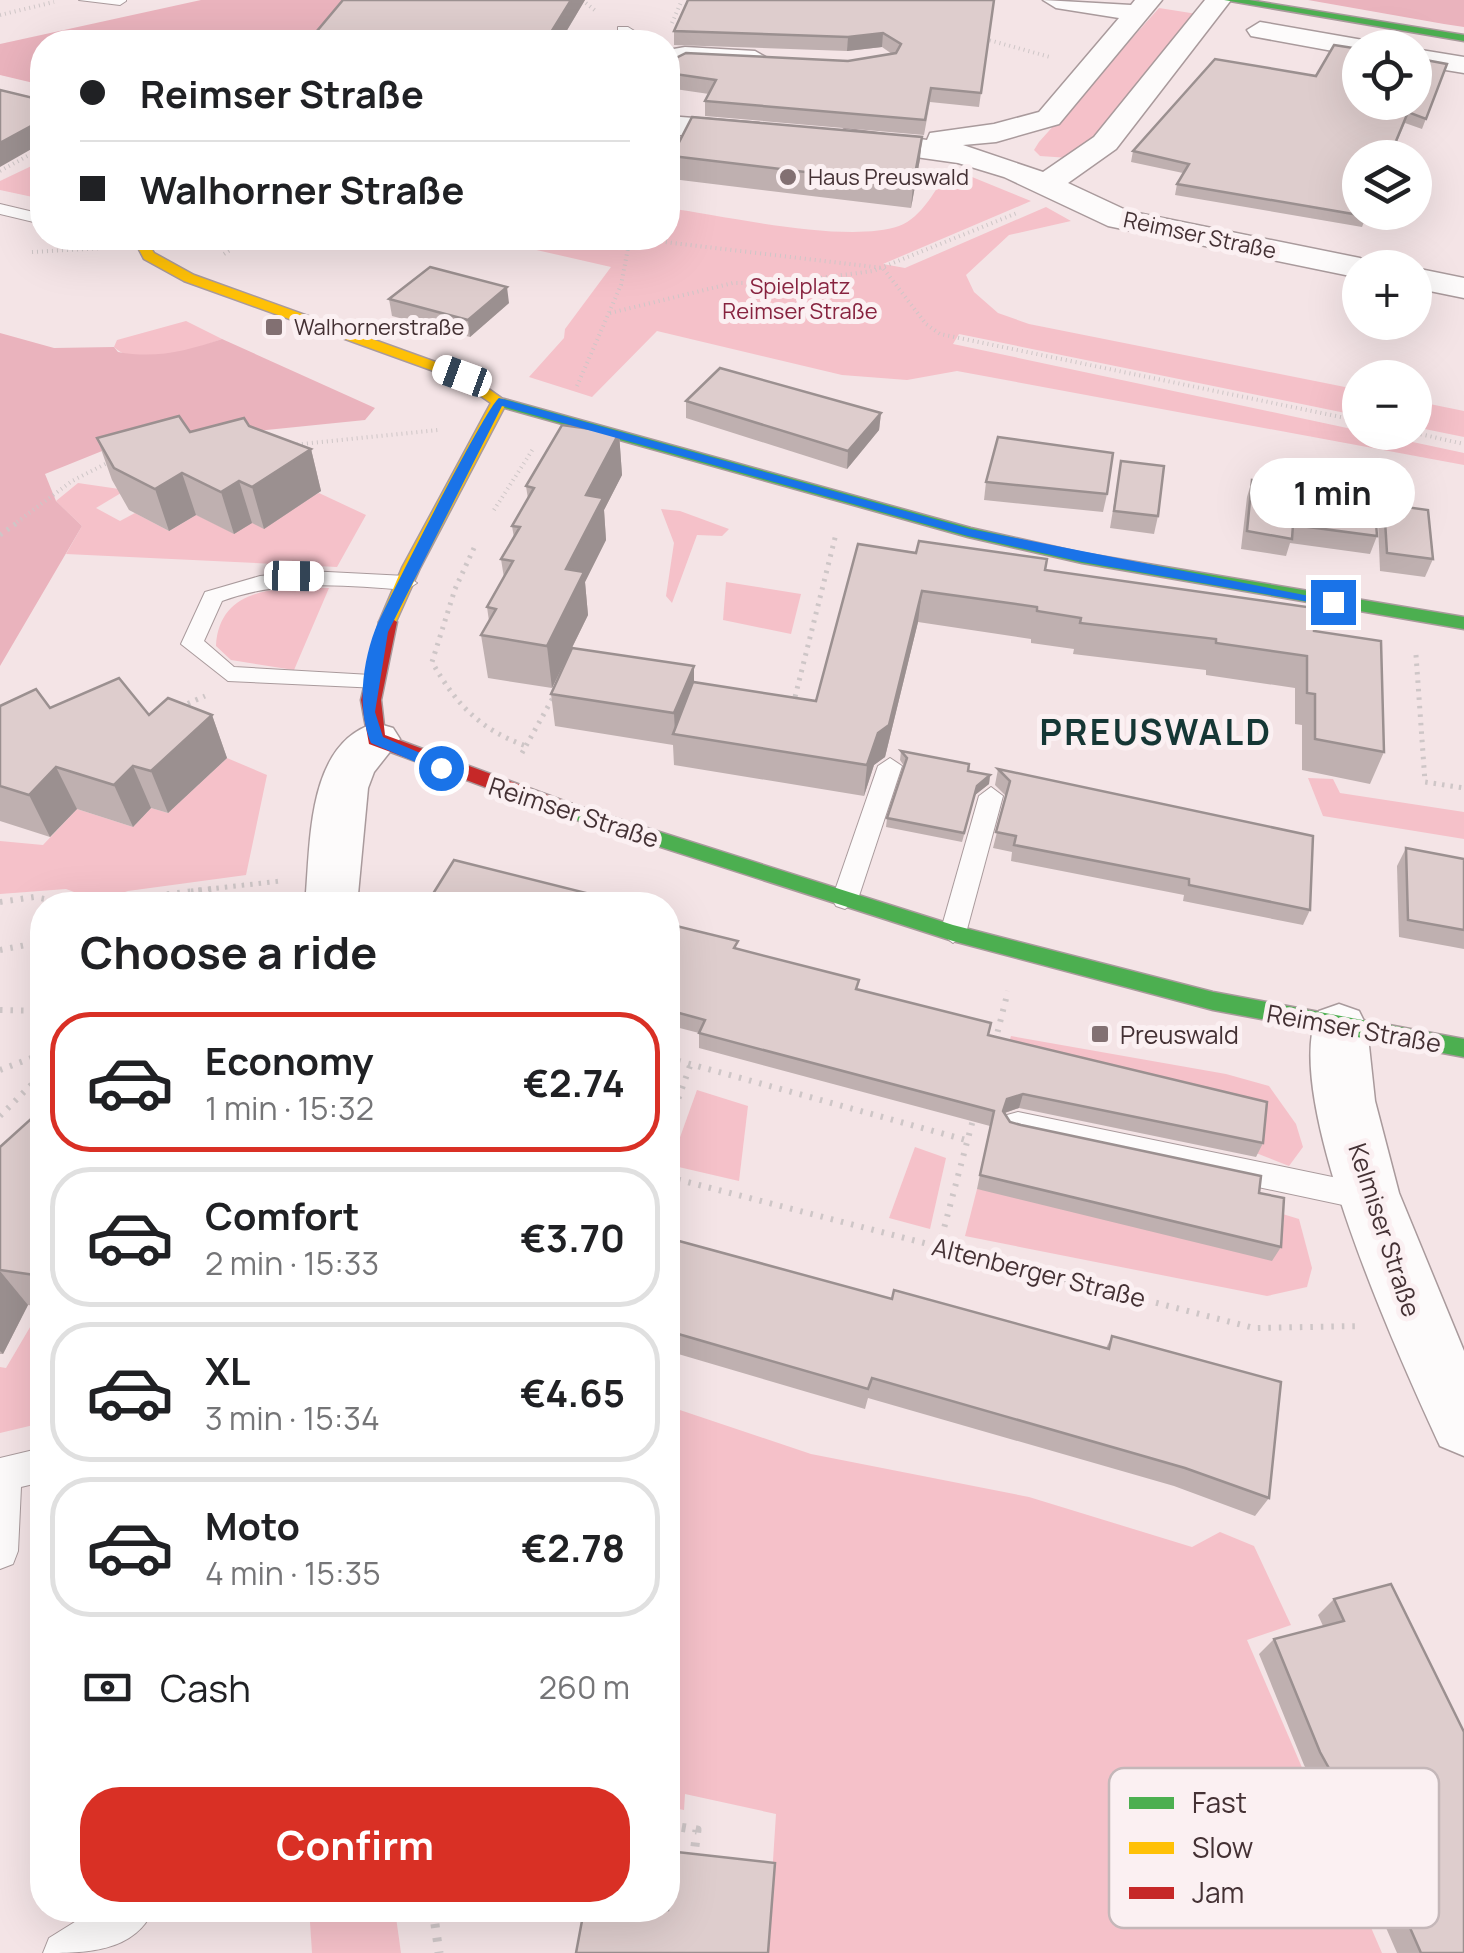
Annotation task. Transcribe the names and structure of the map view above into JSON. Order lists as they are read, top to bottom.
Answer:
{
  "streets": {
    "street": ["Reimser Straße", "Kelmiser Straße"],
    "path": ["Altenberger Straße"]
  },
  "crossings": [
    ["Reimser Straße", "Kelmiser Straße"],
    ["Kelmiser Straße", "Altenberger Straße"]
  ],
  "districts": ["PREUSWALD"],
  "parks": ["Spielplatz Reimser Straße"],
  "places": {
    "other": ["Haus Preuswald"],
    "transit": ["Walhornerstraße", "Preuswald"]
  },
  "legend": ["Fast", "Slow", "Jam"],
  "page": {
    "map_buttons": ["+", "−"],
    "banner": ["Reimser Straße", "Walhorner Straße"],
    "bubble": "1 min",
    "heading": "Choose a ride",
    "list": [
      {
        "name": "Economy",
        "note": "1 min · 15:32",
        "value": "€2.74"
      },
      {
        "name": "Comfort",
        "note": "2 min · 15:33",
        "value": "€3.70"
      },
      {
        "name": "XL",
        "note": "3 min · 15:34",
        "value": "€4.65"
      },
      {
        "name": "Moto",
        "note": "4 min · 15:35",
        "value": "€2.78"
      }
    ],
    "pay": ["Cash", "260 m"],
    "buttons": "Confirm"
  }
}
